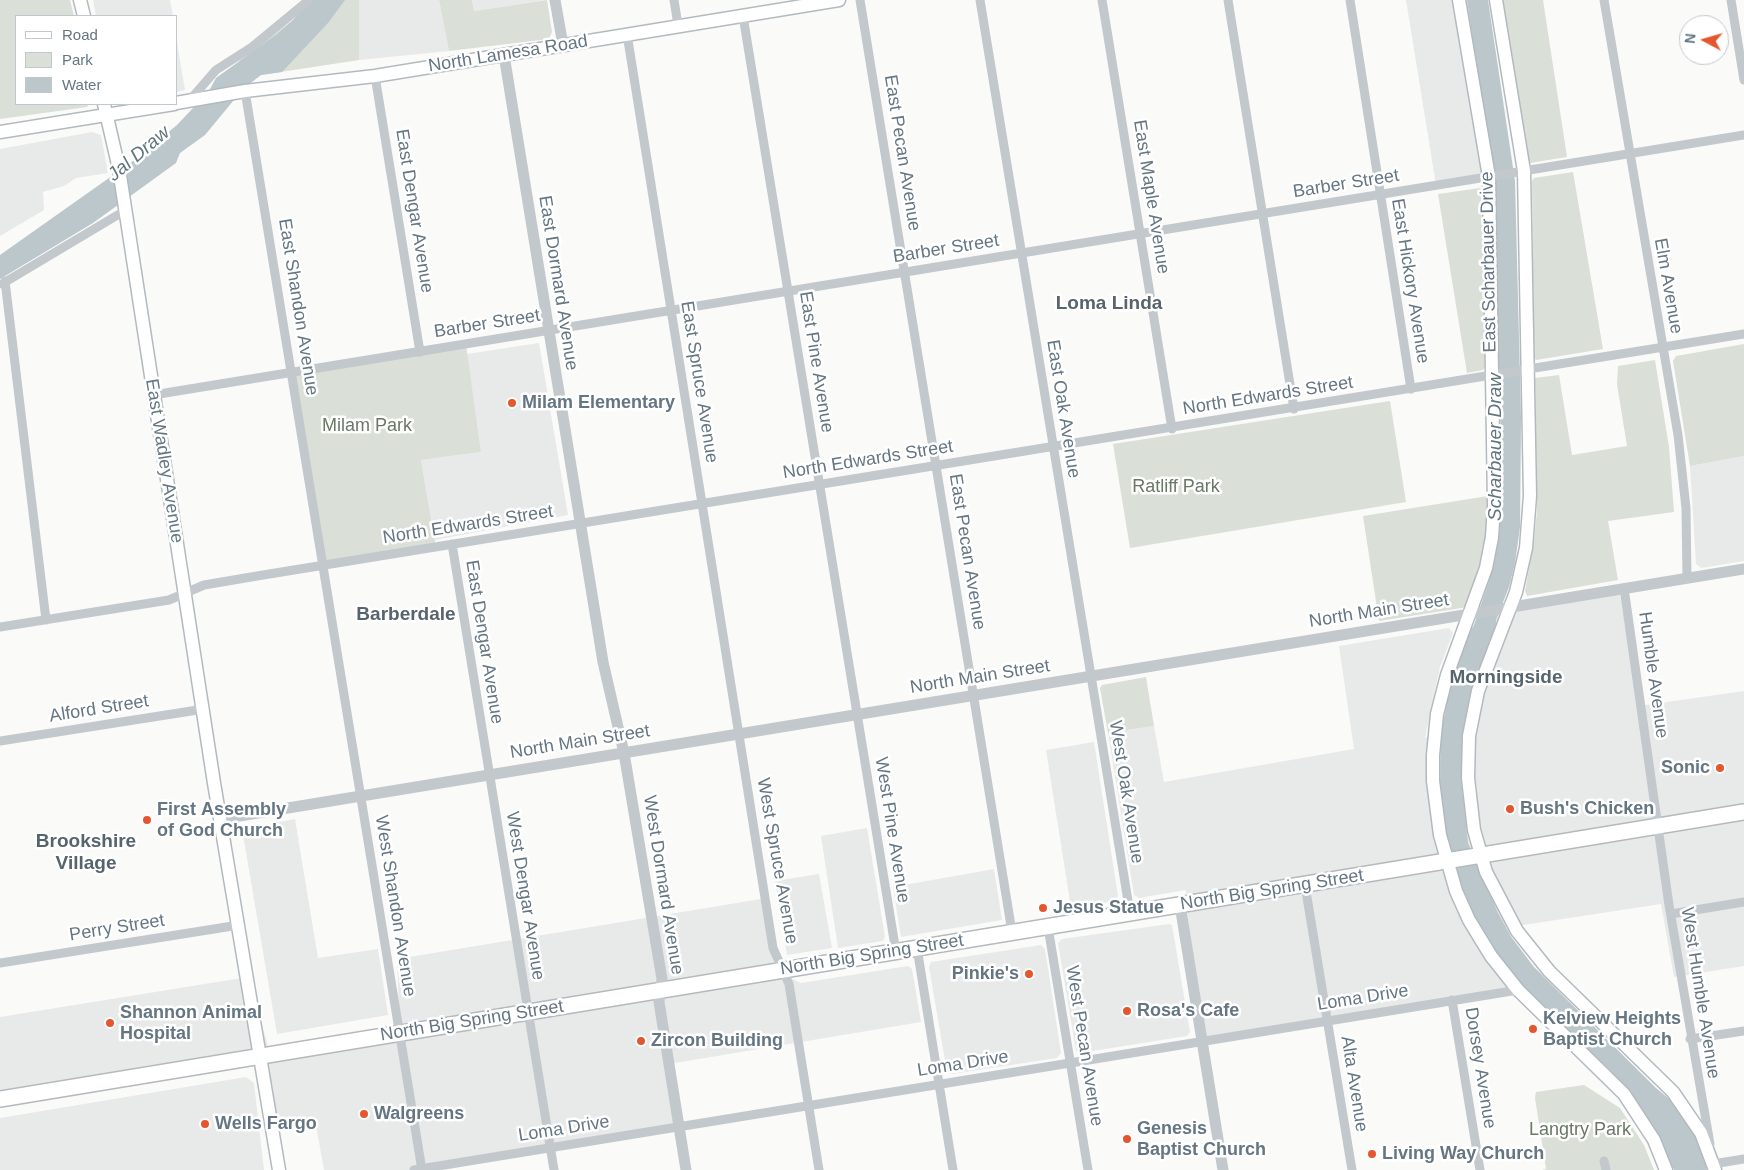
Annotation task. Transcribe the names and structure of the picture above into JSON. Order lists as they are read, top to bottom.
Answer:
{
  "streets": {
    "highway": ["North Big Spring Street"],
    "main road": ["North Lamesa Road", "East Scharbauer Drive", "East Wadley Avenue"],
    "street": [
      "East Pecan Avenue",
      "Barber Street",
      "East Maple Avenue",
      "East Dengar Avenue",
      "East Hickory Avenue",
      "East Dormard Avenue",
      "Elm Avenue",
      "East Shandon Avenue",
      "East Pine Avenue",
      "East Spruce Avenue",
      "North Edwards Street",
      "East Oak Avenue",
      "North Main Street",
      "Humble Avenue",
      "Alford Street",
      "West Oak Avenue",
      "West Pine Avenue",
      "West Spruce Avenue",
      "West Dormard Avenue",
      "West Dengar Avenue",
      "West Shandon Avenue",
      "Perry Street",
      "West Humble Avenue",
      "Loma Drive",
      "West Pecan Avenue",
      "Dorsey Avenue",
      "Alta Avenue"
    ]
  },
  "crossings": [
    ["North Lamesa Road", "East Dengar Avenue"],
    ["North Lamesa Road", "East Dormard Avenue"],
    ["North Lamesa Road", "East Shandon Avenue"],
    ["North Lamesa Road", "East Pine Avenue"],
    ["North Lamesa Road", "East Spruce Avenue"],
    ["North Lamesa Road", "East Wadley Avenue"],
    ["East Pecan Avenue", "Barber Street"],
    ["East Pecan Avenue", "North Edwards Street"],
    ["East Pecan Avenue", "North Main Street"],
    ["Barber Street", "East Maple Avenue"],
    ["Barber Street", "East Dengar Avenue"],
    ["Barber Street", "East Scharbauer Drive"],
    ["Barber Street", "East Hickory Avenue"],
    ["Barber Street", "East Dormard Avenue"],
    ["Barber Street", "Elm Avenue"],
    ["Barber Street", "East Shandon Avenue"],
    ["Barber Street", "East Pine Avenue"],
    ["Barber Street", "East Spruce Avenue"],
    ["Barber Street", "East Oak Avenue"],
    ["Barber Street", "East Wadley Avenue"],
    ["East Maple Avenue", "North Edwards Street"],
    ["East Dengar Avenue", "North Edwards Street"],
    ["East Dengar Avenue", "North Main Street"],
    ["East Dengar Avenue", "West Dengar Avenue"],
    ["East Scharbauer Drive", "North Edwards Street"],
    ["East Scharbauer Drive", "North Main Street"],
    ["East Scharbauer Drive", "North Big Spring Street"],
    ["East Scharbauer Drive", "West Humble Avenue"],
    ["East Scharbauer Drive", "Loma Drive"],
    ["East Hickory Avenue", "North Edwards Street"],
    ["East Dormard Avenue", "North Edwards Street"],
    ["East Dormard Avenue", "North Main Street"],
    ["East Dormard Avenue", "West Dormard Avenue"],
    ["Elm Avenue", "North Edwards Street"],
    ["Elm Avenue", "North Main Street"],
    ["East Shandon Avenue", "North Edwards Street"],
    ["East Shandon Avenue", "North Main Street"],
    ["East Shandon Avenue", "West Shandon Avenue"],
    ["East Pine Avenue", "North Edwards Street"],
    ["East Pine Avenue", "North Main Street"],
    ["East Pine Avenue", "West Pine Avenue"],
    ["East Spruce Avenue", "North Edwards Street"],
    ["East Spruce Avenue", "North Main Street"],
    ["East Spruce Avenue", "West Spruce Avenue"],
    ["North Edwards Street", "East Oak Avenue"],
    ["North Edwards Street", "East Wadley Avenue"],
    ["East Oak Avenue", "North Main Street"],
    ["East Oak Avenue", "West Oak Avenue"],
    ["East Wadley Avenue", "North Main Street"],
    ["East Wadley Avenue", "Alford Street"],
    ["East Wadley Avenue", "North Big Spring Street"],
    ["East Wadley Avenue", "Perry Street"],
    ["North Main Street", "Humble Avenue"],
    ["North Main Street", "West Oak Avenue"],
    ["North Main Street", "West Pine Avenue"],
    ["North Main Street", "West Spruce Avenue"],
    ["North Main Street", "West Dormard Avenue"],
    ["North Main Street", "West Dengar Avenue"],
    ["North Main Street", "West Shandon Avenue"],
    ["Humble Avenue", "North Big Spring Street"],
    ["Humble Avenue", "West Humble Avenue"],
    ["West Oak Avenue", "North Big Spring Street"],
    ["West Pine Avenue", "North Big Spring Street"],
    ["West Spruce Avenue", "North Big Spring Street"],
    ["West Spruce Avenue", "Loma Drive"],
    ["West Dormard Avenue", "North Big Spring Street"],
    ["West Dormard Avenue", "Loma Drive"],
    ["North Big Spring Street", "West Dengar Avenue"],
    ["North Big Spring Street", "West Shandon Avenue"],
    ["North Big Spring Street", "West Humble Avenue"],
    ["North Big Spring Street", "West Pecan Avenue"],
    ["North Big Spring Street", "Alta Avenue"],
    ["West Dengar Avenue", "Loma Drive"],
    ["West Shandon Avenue", "Loma Drive"],
    ["Loma Drive", "West Pecan Avenue"],
    ["Loma Drive", "Dorsey Avenue"],
    ["Loma Drive", "Alta Avenue"]
  ],
  "districts": [
    "Loma Linda",
    "Barberdale",
    "Morningside",
    "Brookshire Village"
  ],
  "water": ["Jal Draw", "Scharbauer Draw"],
  "parks": ["Milam Park", "Ratliff Park", "Langtry Park"],
  "places": [
    "Milam Elementary",
    "Sonic",
    "Bush's Chicken",
    "First Assembly of God Church",
    "Jesus Statue",
    "Pinkie's",
    "Rosa's Cafe",
    "Shannon Animal Hospital",
    "Kelview Heights Baptist Church",
    "Zircon Building",
    "Walgreens",
    "Wells Fargo",
    "Genesis Baptist Church",
    "Living Way Church"
  ],
  "legend": ["Road", "Park", "Water"],
  "north": "left"
}
